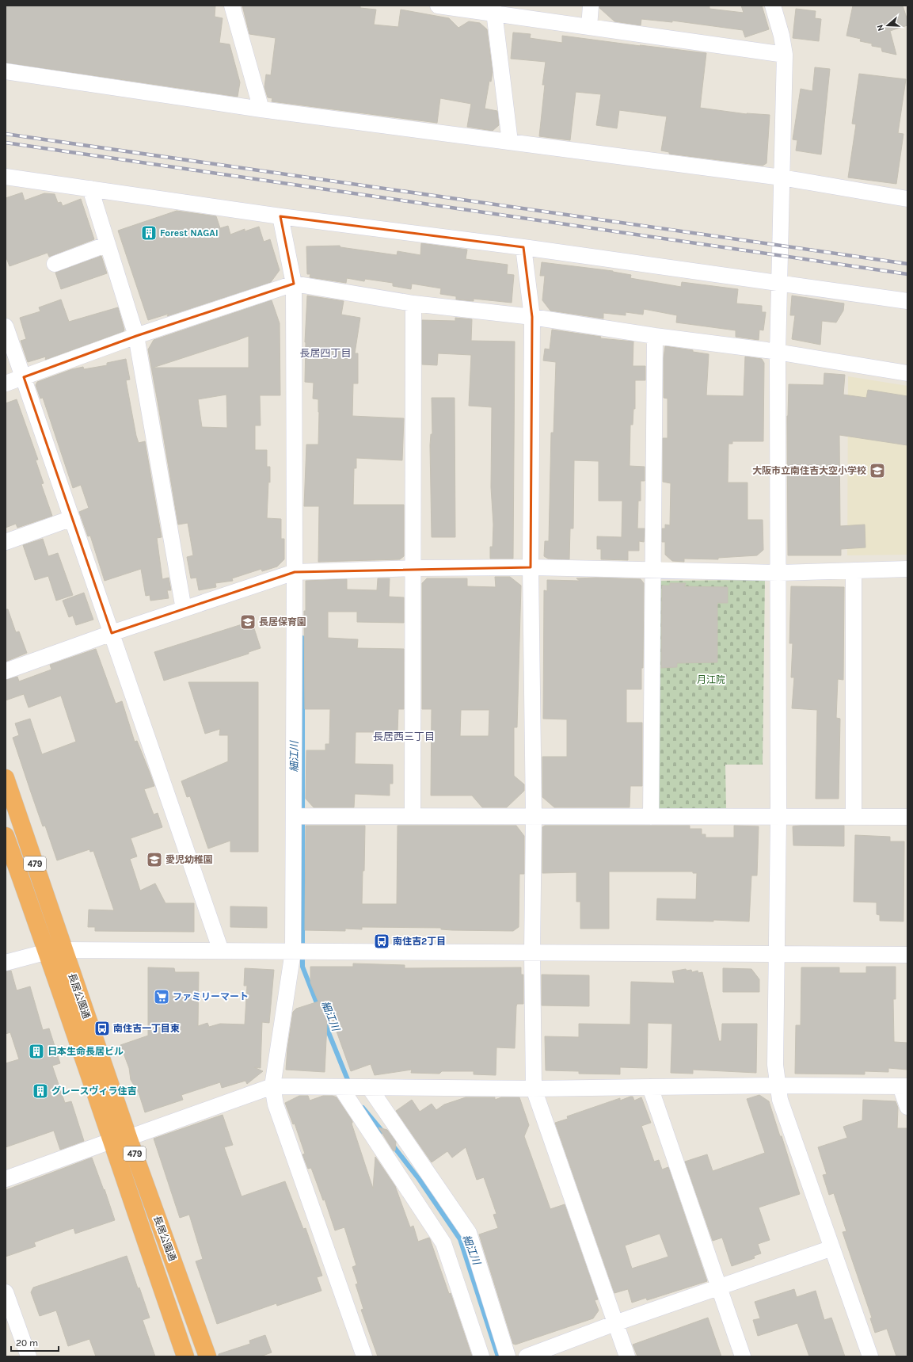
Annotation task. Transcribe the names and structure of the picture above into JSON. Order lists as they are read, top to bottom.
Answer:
{
  "streets": {
    "highway": ["479", "長居公園通"]
  },
  "districts": ["長居四丁目", "長居西三丁目"],
  "water": ["細江川"],
  "parks": ["月江院"],
  "places": {
    "building": ["Forest NAGAI", "日本生命長居ビル", "グレースヴィラ住吉"],
    "school or university": ["大阪市立南住吉大空小学校", "長居保育園", "愛児幼稚園"],
    "bus stop": ["南住吉2丁目", "南住吉一丁目東"],
    "supermarket": ["ファミリーマート"]
  },
  "scale_bar": "20 m",
  "north": "left"
}
